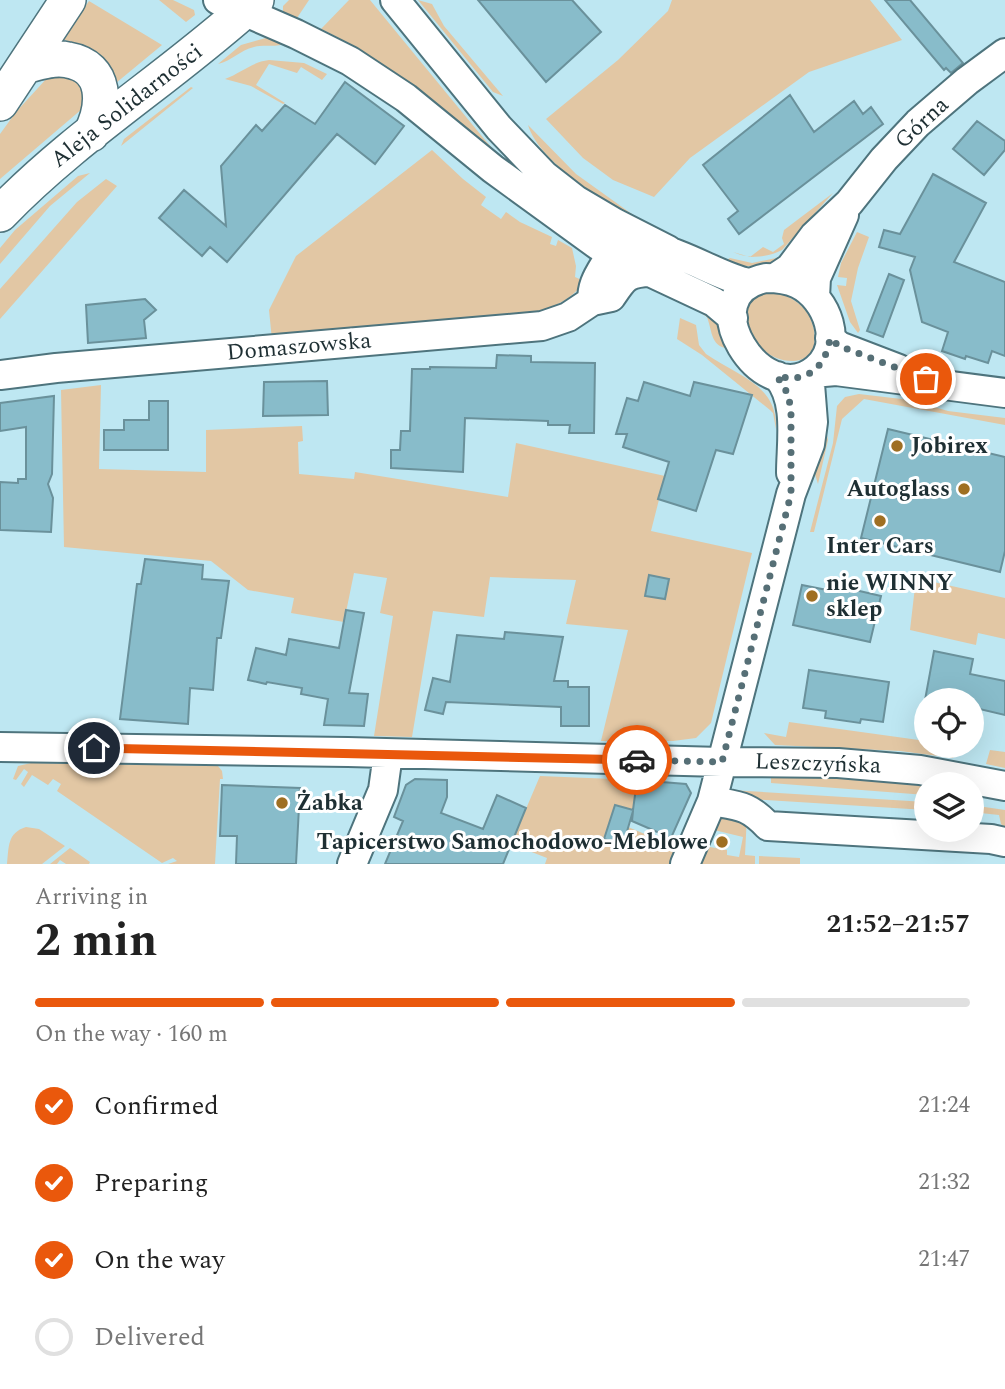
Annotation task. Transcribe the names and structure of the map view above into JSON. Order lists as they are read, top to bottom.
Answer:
{
  "streets": {
    "main road": ["Aleja Solidarności"],
    "street": ["Górna", "Domaszowska", "Leszczyńska"]
  },
  "places": [
    "Jobirex",
    "Autoglass",
    "Inter Cars",
    "nie WINNY sklep",
    "Żabka",
    "Tapicerstwo Samochodowo-Meblowe"
  ],
  "page": {
    "heading": ["2 min", "Arriving in", "21:52–21:57"],
    "bar": "On the way · 160 m",
    "list": [
      ["Confirmed", "21:24"],
      ["Preparing", "21:32"],
      ["On the way", "21:47"],
      "Delivered"
    ]
  }
}
